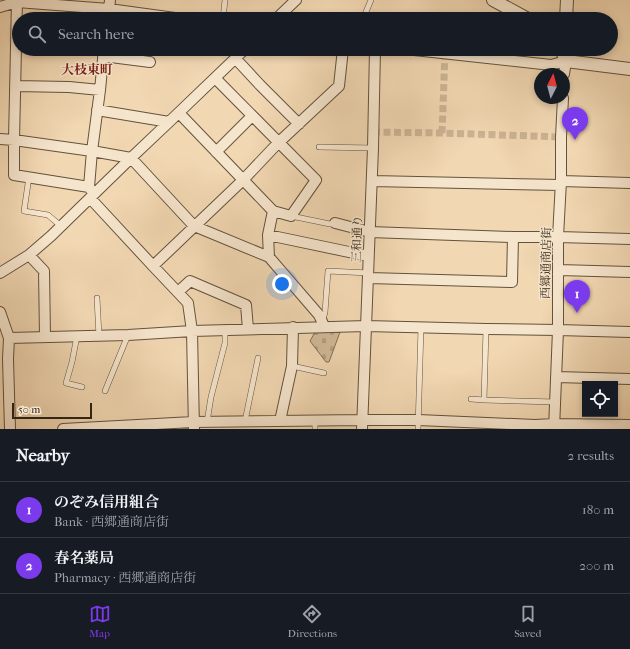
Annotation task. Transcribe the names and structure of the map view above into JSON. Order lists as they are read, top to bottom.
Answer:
{
  "streets": {
    "street": ["三和通り", "西郷通商店街"]
  },
  "districts": ["大枝東町"],
  "scale_bar": "50 m",
  "north": "top",
  "page": {
    "search": "Search here",
    "pins": ["2", "1"],
    "scale": "50 m",
    "heading": ["Nearby", "2 results"],
    "list": [
      {
        "mark": "1",
        "name": "のぞみ信用組合",
        "note": "Bank · 西郷通商店街",
        "value": "180 m"
      },
      {
        "mark": "2",
        "name": "春名薬局",
        "note": "Pharmacy · 西郷通商店街",
        "value": "200 m"
      }
    ],
    "nav": ["Map", "Directions", "Saved"]
  }
}
